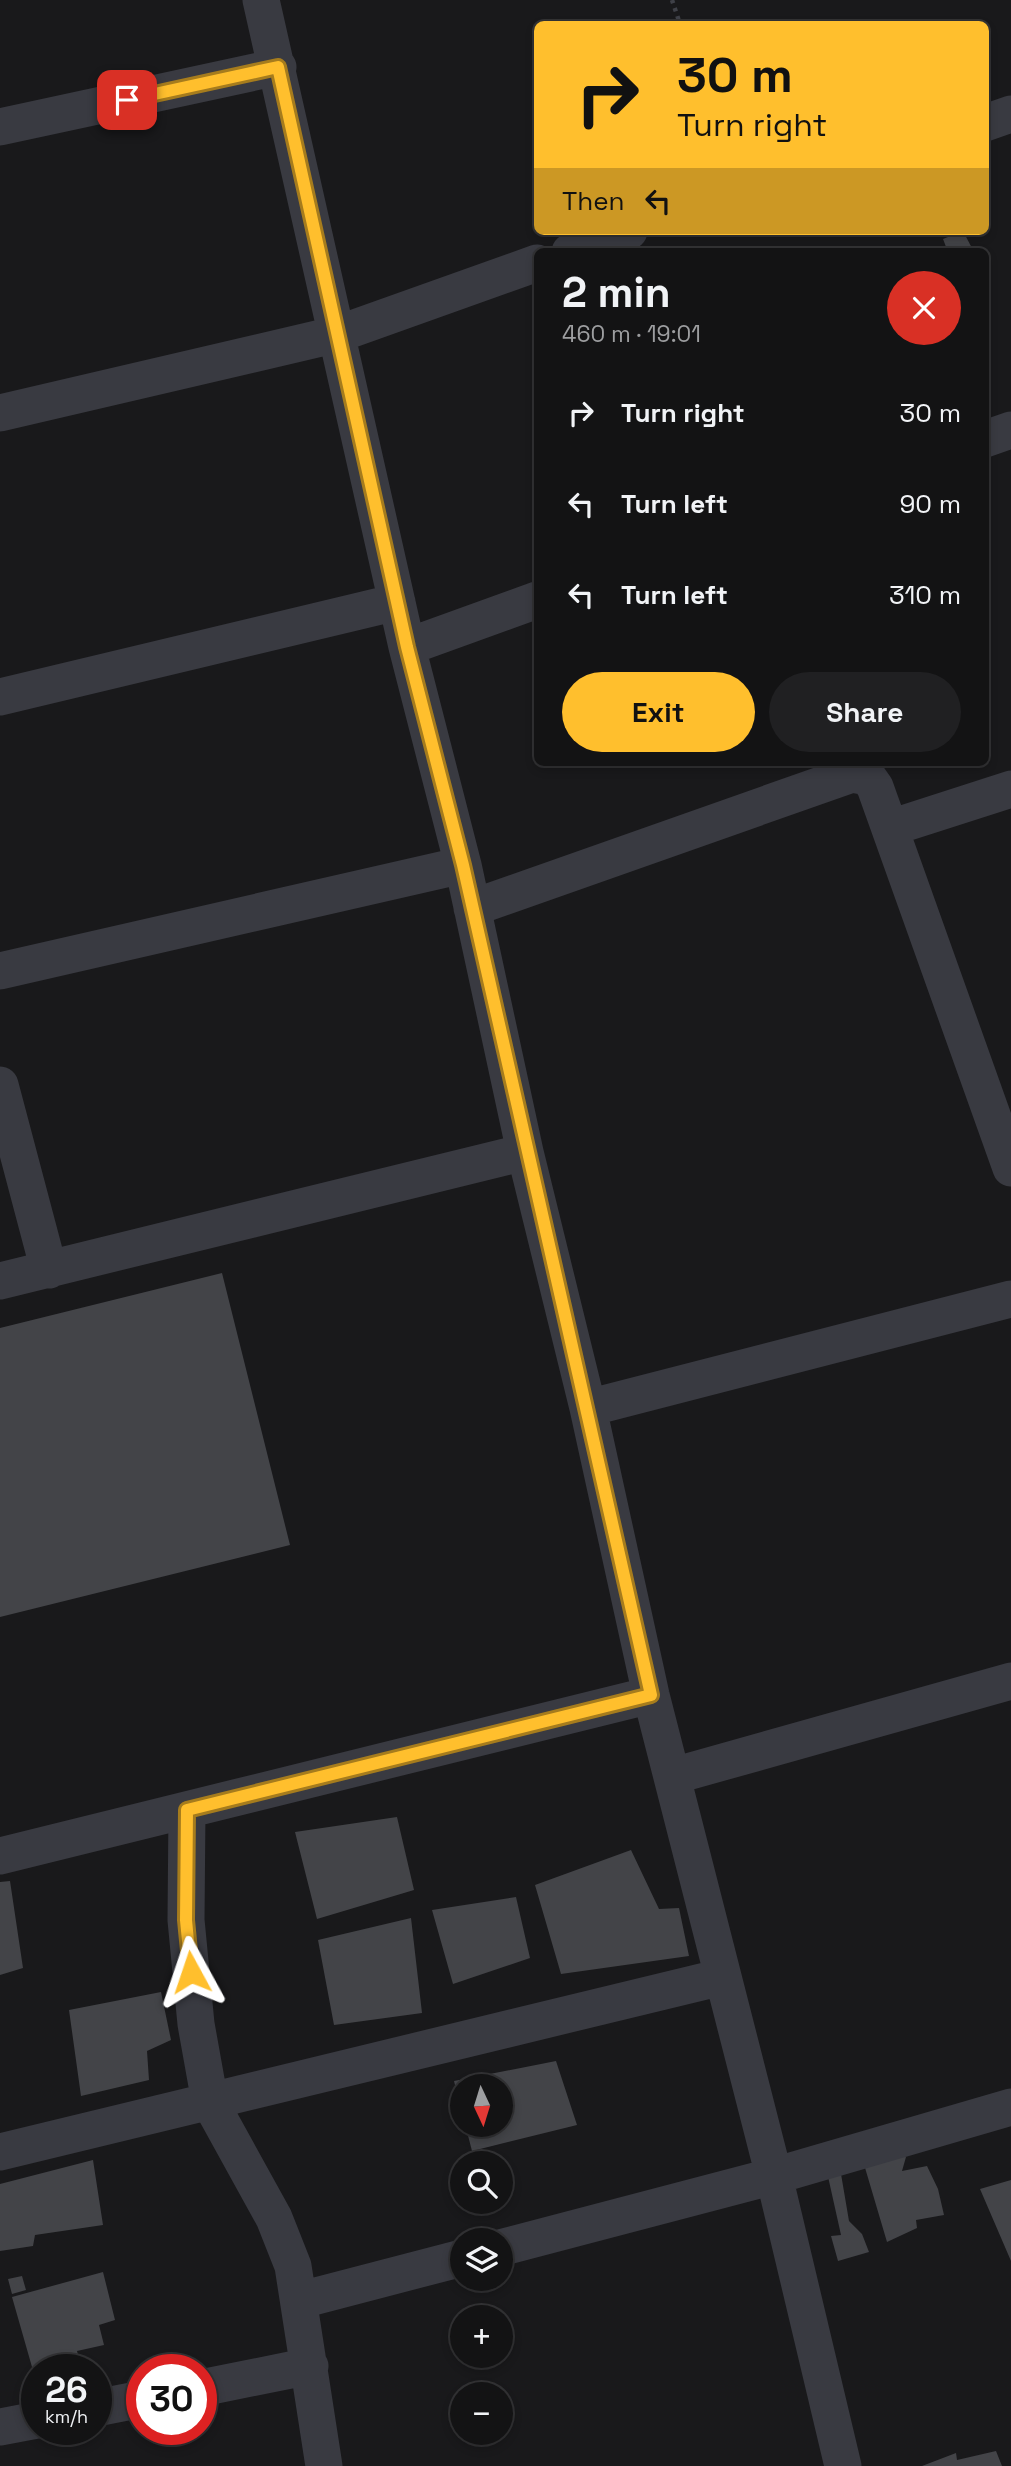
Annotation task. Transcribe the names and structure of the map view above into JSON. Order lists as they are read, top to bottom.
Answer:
{
  "north": "bottom",
  "page": {
    "turn": ["30 m", "Turn right"],
    "then": "Then",
    "heading": ["2 min", "460 m · 19:01"],
    "list": [
      {
        "name": "Turn right",
        "value": "30 m"
      },
      {
        "name": "Turn left",
        "value": "90 m"
      },
      {
        "name": "Turn left",
        "value": "310 m"
      }
    ],
    "buttons": ["Exit", "Share"],
    "map_buttons": ["+", "−"],
    "speed": "26 km/h",
    "limit": "30"
  }
}
